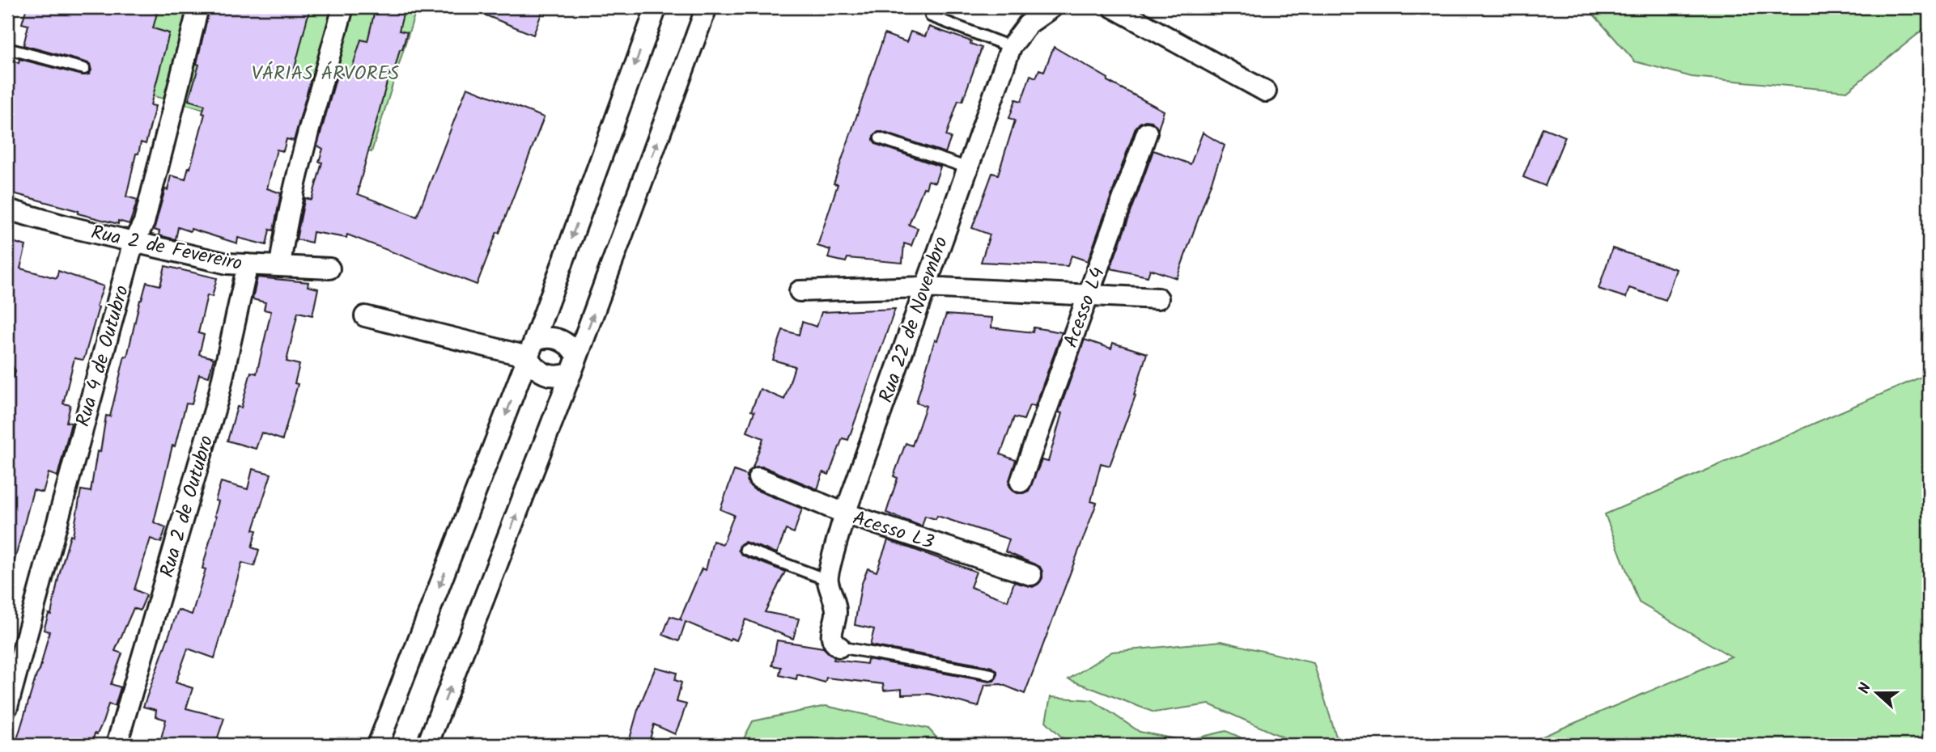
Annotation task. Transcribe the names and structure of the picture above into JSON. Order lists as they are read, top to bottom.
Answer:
{
  "streets": {
    "street": [
      "Rua 2 de Fevereiro",
      "Acesso L4",
      "Rua 22 de Novembro",
      "Rua 4 de Outubro",
      "Rua 2 de Outubro",
      "Acesso L3"
    ]
  },
  "crossings": [
    ["Rua 2 de Fevereiro", "Rua 4 de Outubro"],
    ["Rua 2 de Fevereiro", "Rua 2 de Outubro"],
    ["Rua 22 de Novembro", "Acesso L3"]
  ],
  "parks": ["VÁRIAS ÁRVORES"],
  "north": "left"
}
